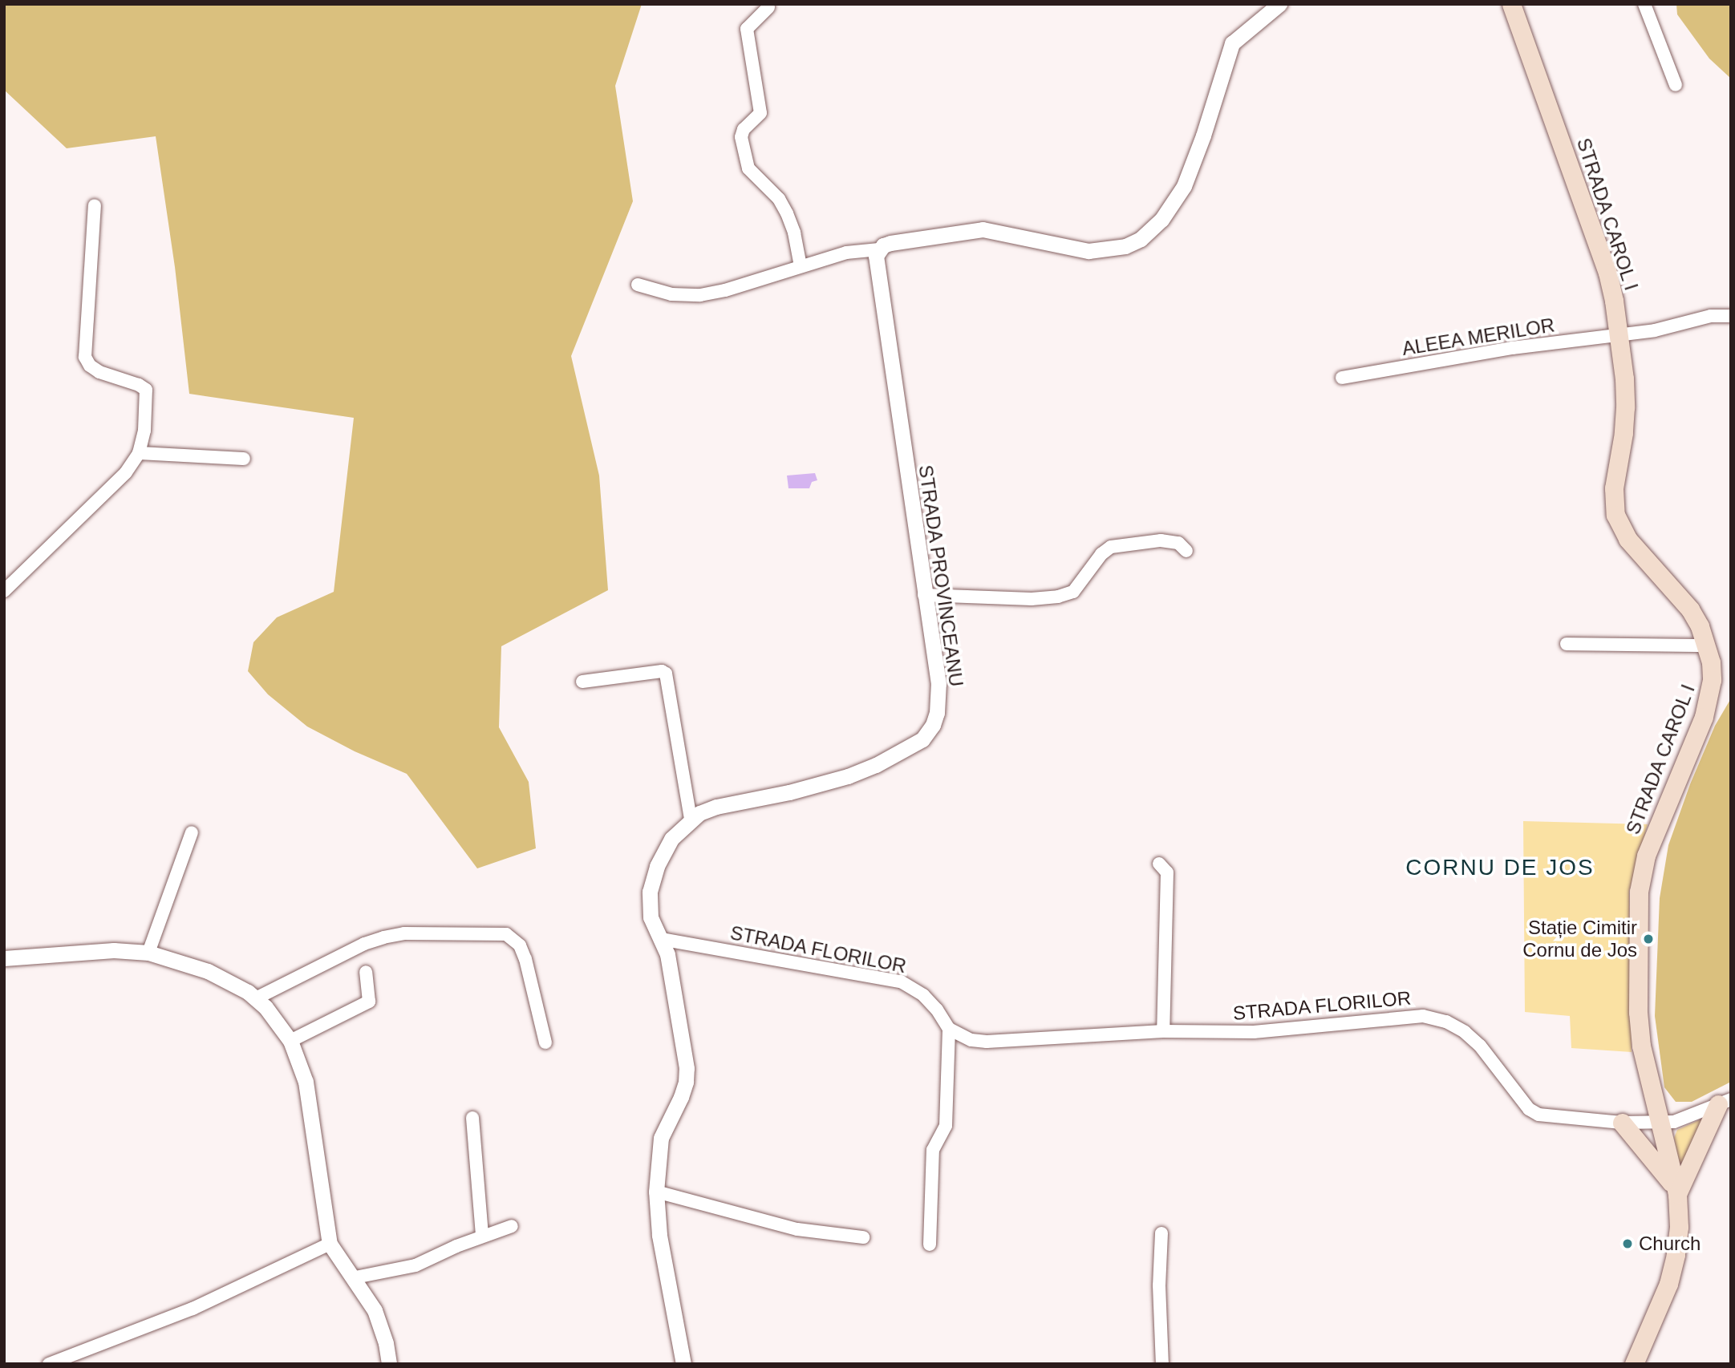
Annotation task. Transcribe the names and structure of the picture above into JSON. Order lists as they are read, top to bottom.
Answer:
{
  "streets": {
    "main road": ["STRADA CAROL I"],
    "street": ["ALEEA MERILOR", "STRADA PROVINCEANU", "STRADA FLORILOR"]
  },
  "crossings": [
    ["STRADA CAROL I", "ALEEA MERILOR"],
    ["STRADA CAROL I", "STRADA FLORILOR"],
    ["STRADA PROVINCEANU", "STRADA FLORILOR"]
  ],
  "districts": ["CORNU DE JOS"],
  "places": ["Stație Cimitir Cornu de Jos", "Church"]
}
